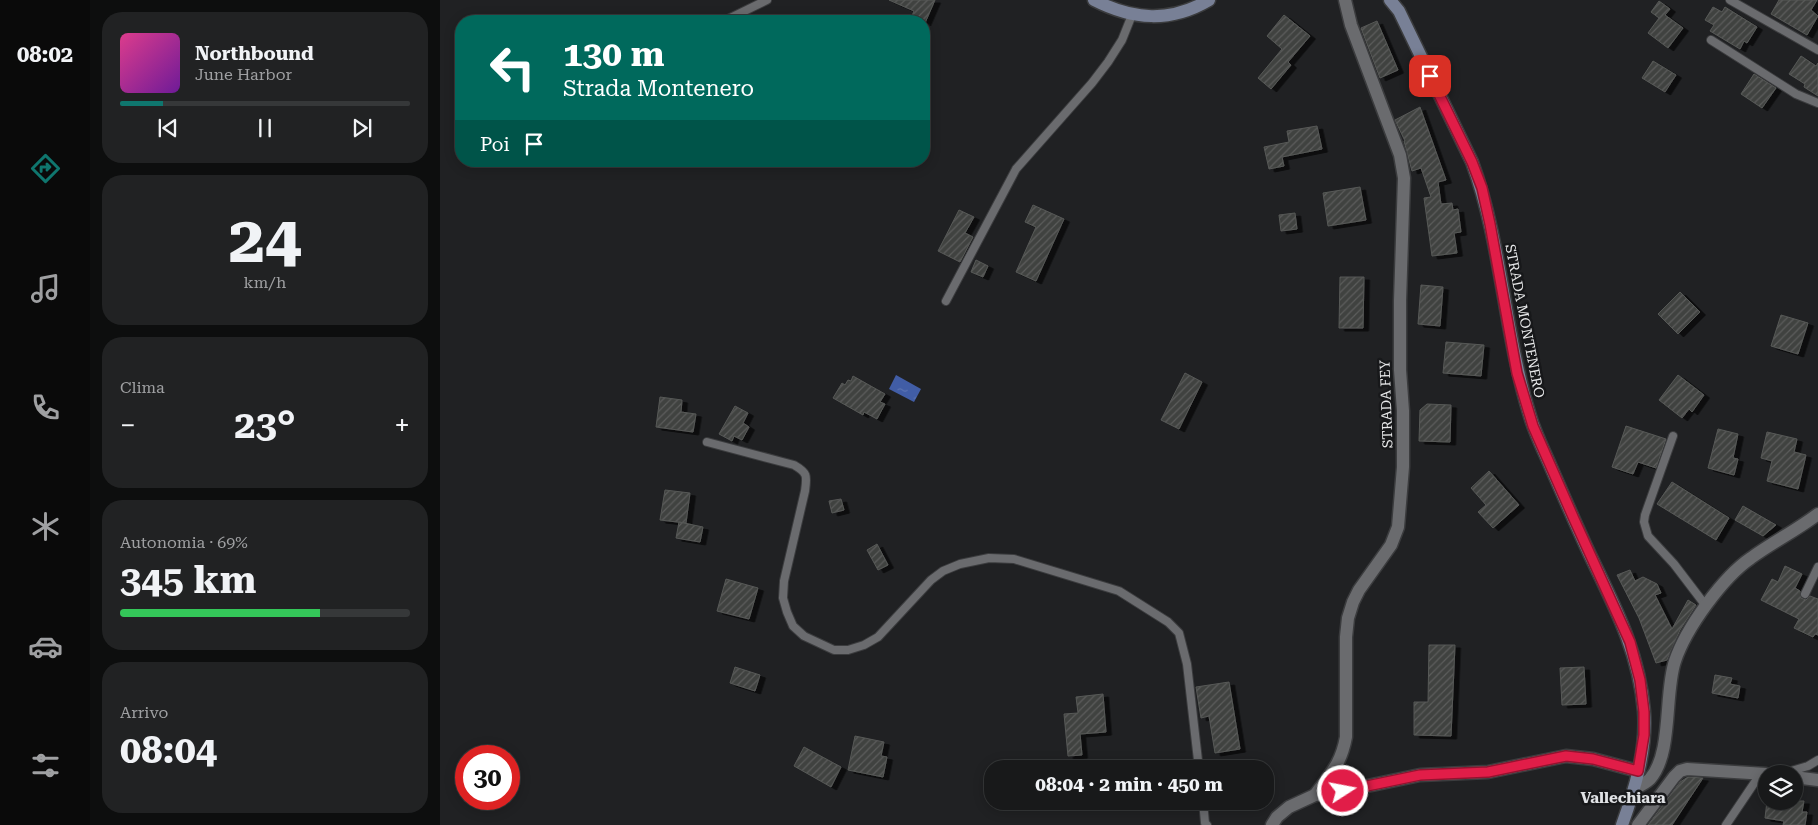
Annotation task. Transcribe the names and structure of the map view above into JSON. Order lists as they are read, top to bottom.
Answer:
{
  "streets": {
    "main road": ["STRADA MONTENERO"],
    "street": ["STRADA FEY"]
  },
  "crossings": [
    ["STRADA MONTENERO", "STRADA FEY"]
  ],
  "districts": ["Vallechiara"],
  "page": {
    "tabs": "08:02",
    "turn": ["130 m", "Strada Montenero"],
    "song": ["Northbound", "June Harbor"],
    "then": "Poi",
    "tile": [
      ["24", "km/h"],
      "Clima",
      ["Autonomia · 69%", "345 km"],
      ["Arrivo", "08:04"]
    ],
    "heat": ["−", "23°", "+"],
    "limit": "30",
    "trip": "08:04 · 2 min · 450 m"
  }
}
